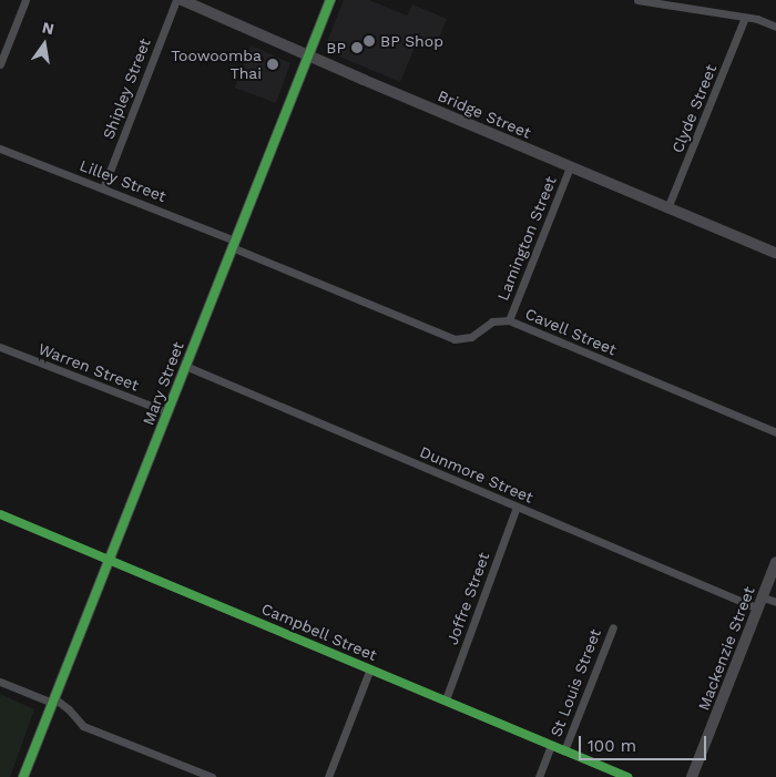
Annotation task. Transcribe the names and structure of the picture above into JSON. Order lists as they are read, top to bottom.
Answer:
{
  "streets": {
    "street": [
      "Shipley Street",
      "Clyde Street",
      "Bridge Street",
      "Lilley Street",
      "Lamington Street",
      "Cavell Street",
      "Warren Street",
      "Mary Street",
      "Dunmore Street",
      "Joffre Street",
      "Campbell Street",
      "Mackenzie Street",
      "St Louis Street"
    ]
  },
  "crossings": [
    ["Shipley Street", "Lilley Street"],
    ["Clyde Street", "Bridge Street"],
    ["Bridge Street", "Lamington Street"],
    ["Bridge Street", "Mary Street"],
    ["Lilley Street", "Cavell Street"],
    ["Lilley Street", "Mary Street"],
    ["Lamington Street", "Cavell Street"],
    ["Cavell Street", "Mary Street"],
    ["Warren Street", "Mary Street"],
    ["Mary Street", "Dunmore Street"],
    ["Mary Street", "Campbell Street"],
    ["Dunmore Street", "Joffre Street"],
    ["Dunmore Street", "Mackenzie Street"],
    ["Joffre Street", "Campbell Street"],
    ["Campbell Street", "St Louis Street"]
  ],
  "places": ["BP Shop", "BP", "Toowoomba Thai"],
  "scale_bar": "100 m",
  "north": "top"
}
